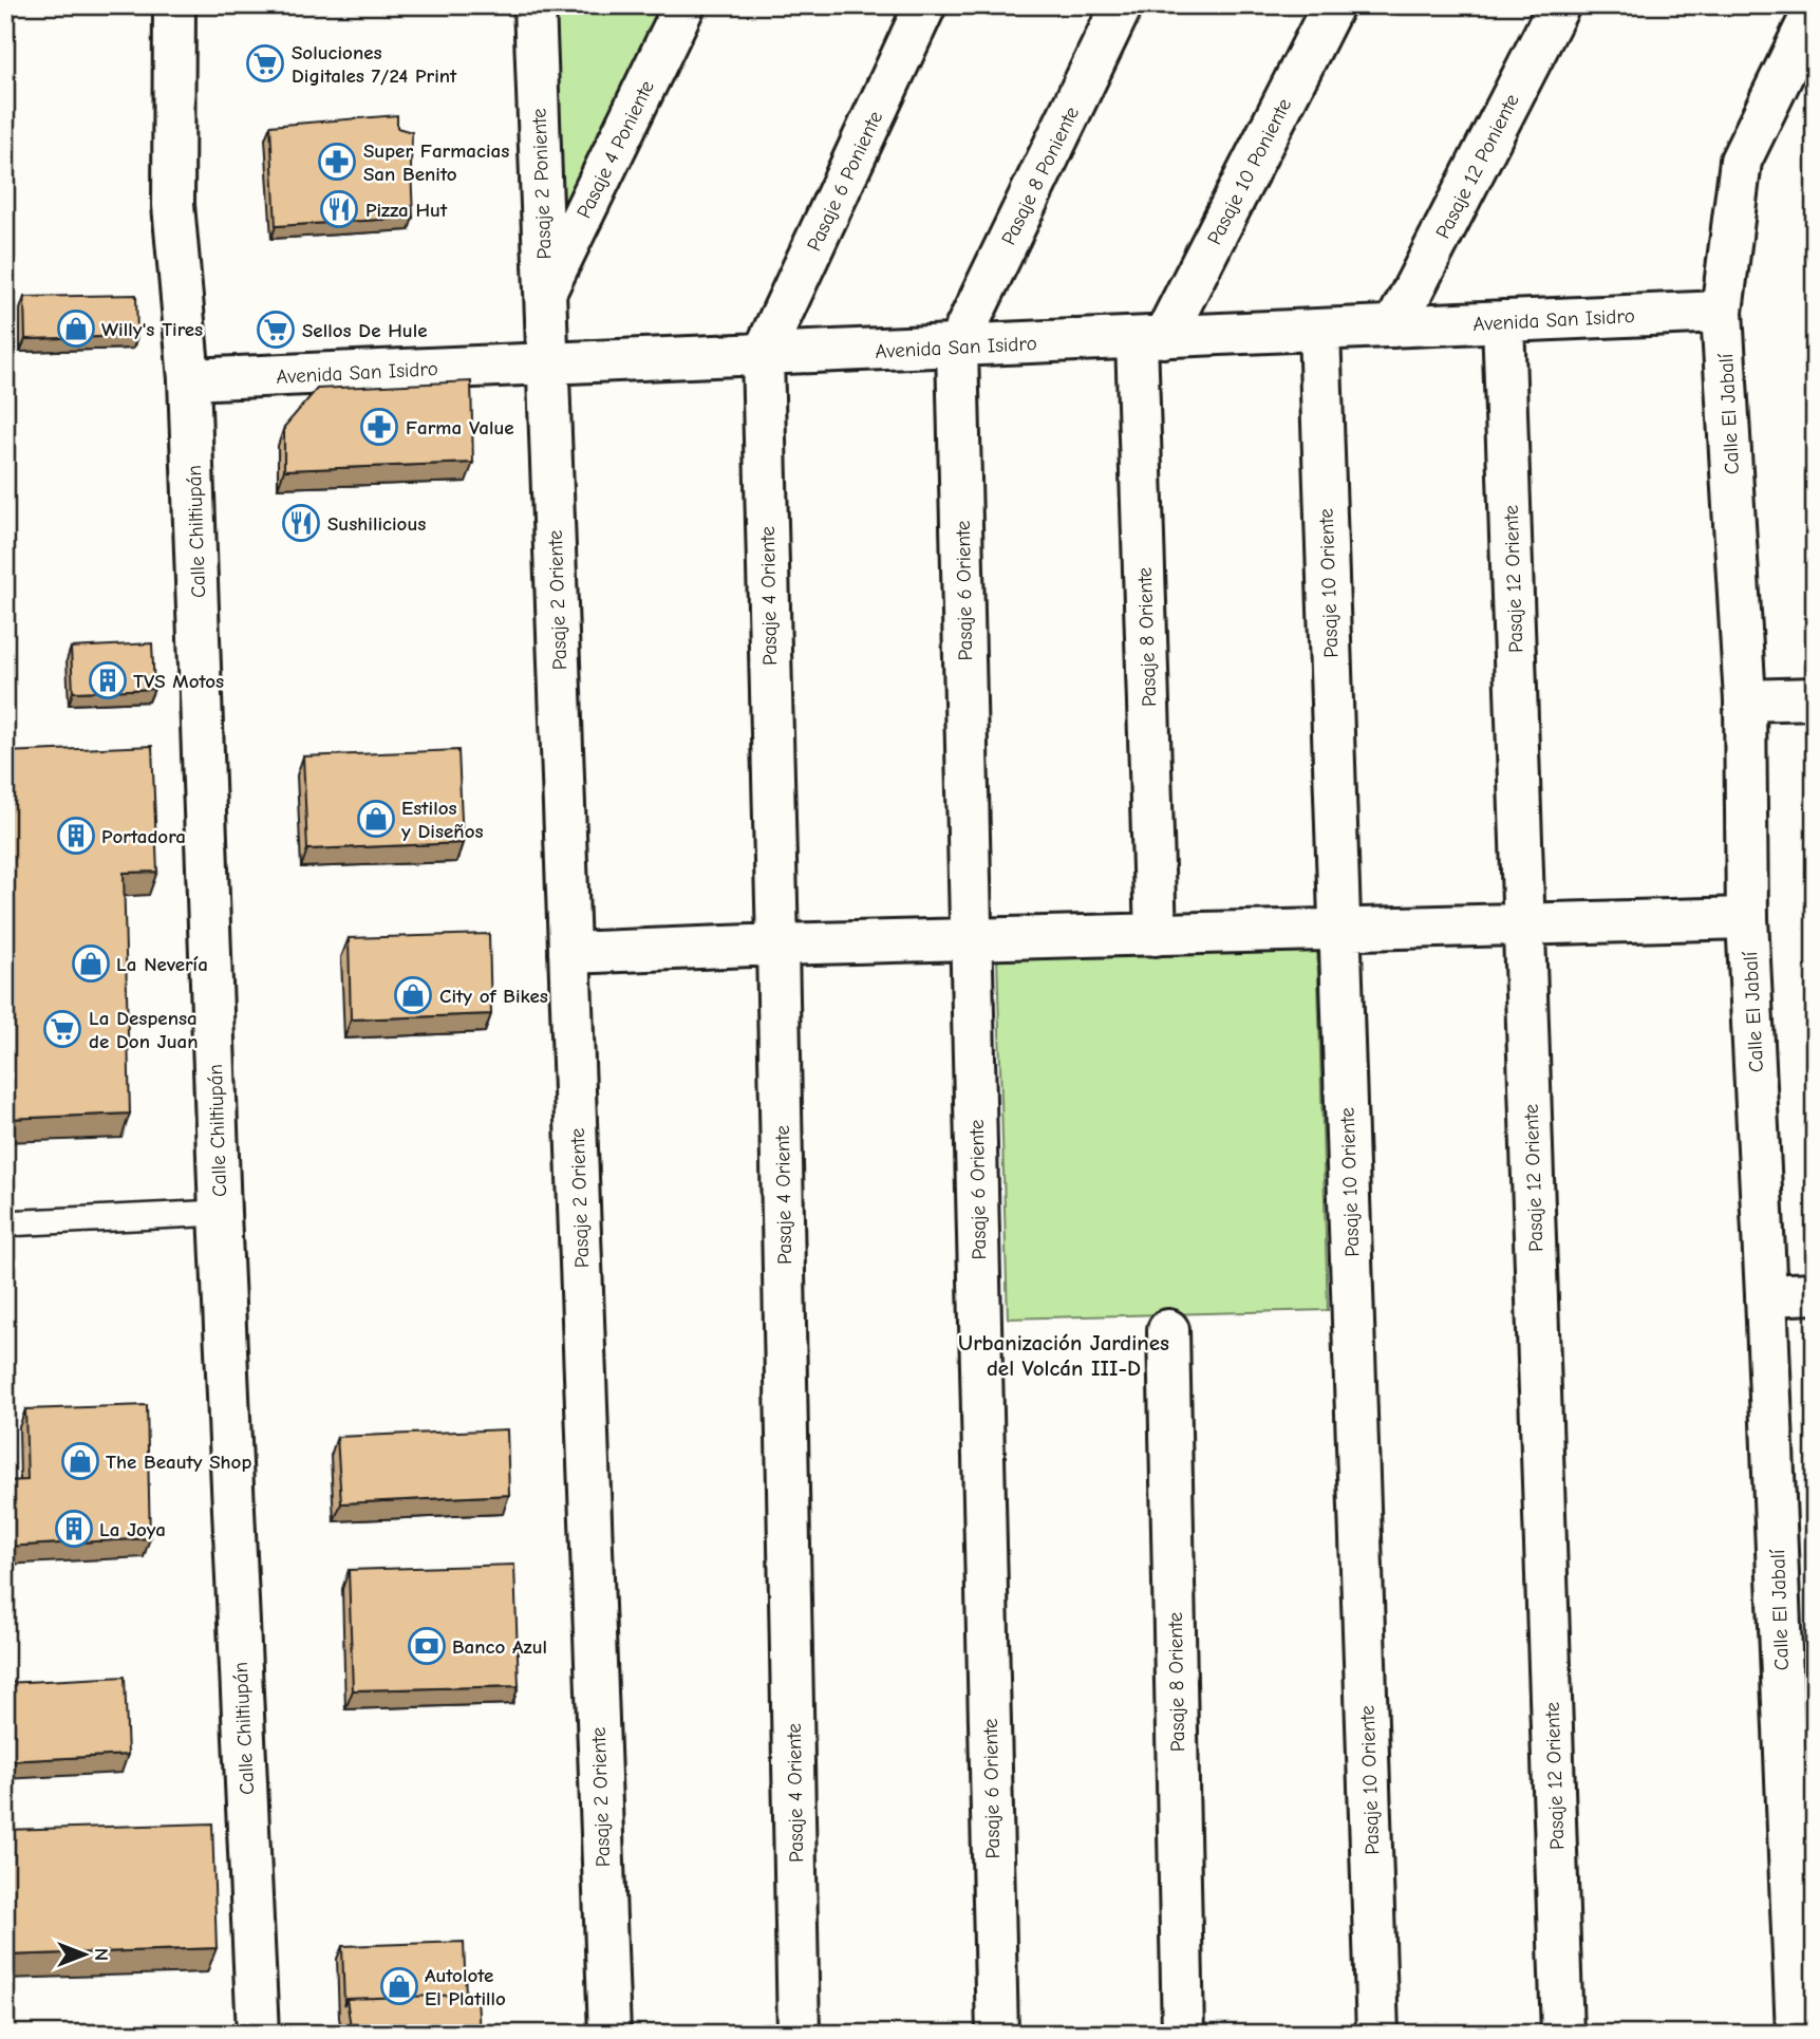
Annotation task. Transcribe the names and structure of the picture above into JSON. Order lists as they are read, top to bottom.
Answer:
{
  "streets": {
    "street": [
      "Pasaje 4 Poniente",
      "Pasaje 12 Poniente",
      "Pasaje 10 Poniente",
      "Pasaje 8 Poniente",
      "Pasaje 6 Poniente",
      "Pasaje 2 Poniente",
      "Avenida San Isidro",
      "Calle El Jabalí",
      "Calle Chiltiupán",
      "Pasaje 12 Oriente",
      "Pasaje 10 Oriente",
      "Pasaje 6 Oriente",
      "Pasaje 4 Oriente",
      "Pasaje 2 Oriente",
      "Pasaje 8 Oriente"
    ]
  },
  "crossings": [
    ["Pasaje 4 Poniente", "Pasaje 2 Poniente"],
    ["Pasaje 12 Poniente", "Avenida San Isidro"],
    ["Pasaje 10 Poniente", "Avenida San Isidro"],
    ["Pasaje 10 Poniente", "Pasaje 8 Oriente"],
    ["Pasaje 8 Poniente", "Avenida San Isidro"],
    ["Pasaje 8 Poniente", "Pasaje 6 Oriente"],
    ["Pasaje 6 Poniente", "Avenida San Isidro"],
    ["Pasaje 6 Poniente", "Pasaje 4 Oriente"],
    ["Pasaje 2 Poniente", "Avenida San Isidro"],
    ["Pasaje 2 Poniente", "Pasaje 2 Oriente"],
    ["Avenida San Isidro", "Calle El Jabalí"],
    ["Avenida San Isidro", "Calle Chiltiupán"],
    ["Avenida San Isidro", "Pasaje 12 Oriente"],
    ["Avenida San Isidro", "Pasaje 10 Oriente"],
    ["Avenida San Isidro", "Pasaje 6 Oriente"],
    ["Avenida San Isidro", "Pasaje 4 Oriente"],
    ["Avenida San Isidro", "Pasaje 2 Oriente"],
    ["Avenida San Isidro", "Pasaje 8 Oriente"]
  ],
  "districts": ["Urbanización Jardines del Volcán III-D"],
  "places": {
    "supermarket": ["Soluciones Digitales 7/24 Print", "Sellos De Hule", "La Despensa de Don Juan"],
    "pharmacy": ["Super Farmacias San Benito", "Farma Value"],
    "restaurant": ["Pizza Hut", "Sushilicious"],
    "shop": [
      "Willy's Tires",
      "Estilos y Diseños",
      "La Nevería",
      "City of Bikes",
      "The Beauty Shop",
      "Autolote El Platillo"
    ],
    "building": ["TVS Motos", "Portadora", "La Joya"],
    "bank": ["Banco Azul"]
  },
  "north": "right"
}
